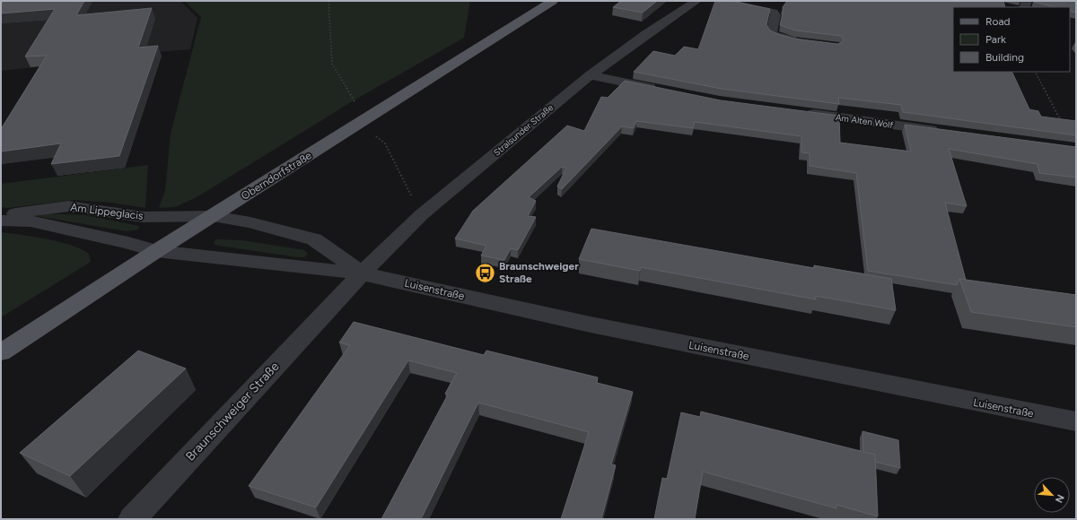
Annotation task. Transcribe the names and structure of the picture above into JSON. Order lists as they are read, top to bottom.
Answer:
{
  "streets": {
    "main road": ["Oberndorfstraße"],
    "street": [
      "Am Alten Wolf",
      "Stralsunder Straße",
      "Am Lippeglacis",
      "Luisenstraße",
      "Braunschweiger Straße"
    ]
  },
  "crossings": [
    ["Stralsunder Straße", "Luisenstraße"],
    ["Stralsunder Straße", "Braunschweiger Straße"],
    ["Oberndorfstraße", "Am Lippeglacis"],
    ["Oberndorfstraße", "Luisenstraße"],
    ["Am Lippeglacis", "Luisenstraße"],
    ["Luisenstraße", "Braunschweiger Straße"]
  ],
  "places": {
    "bus stop": ["Braunschweiger Straße"]
  },
  "legend": ["Road", "Park", "Building"],
  "north": "bottom right"
}
